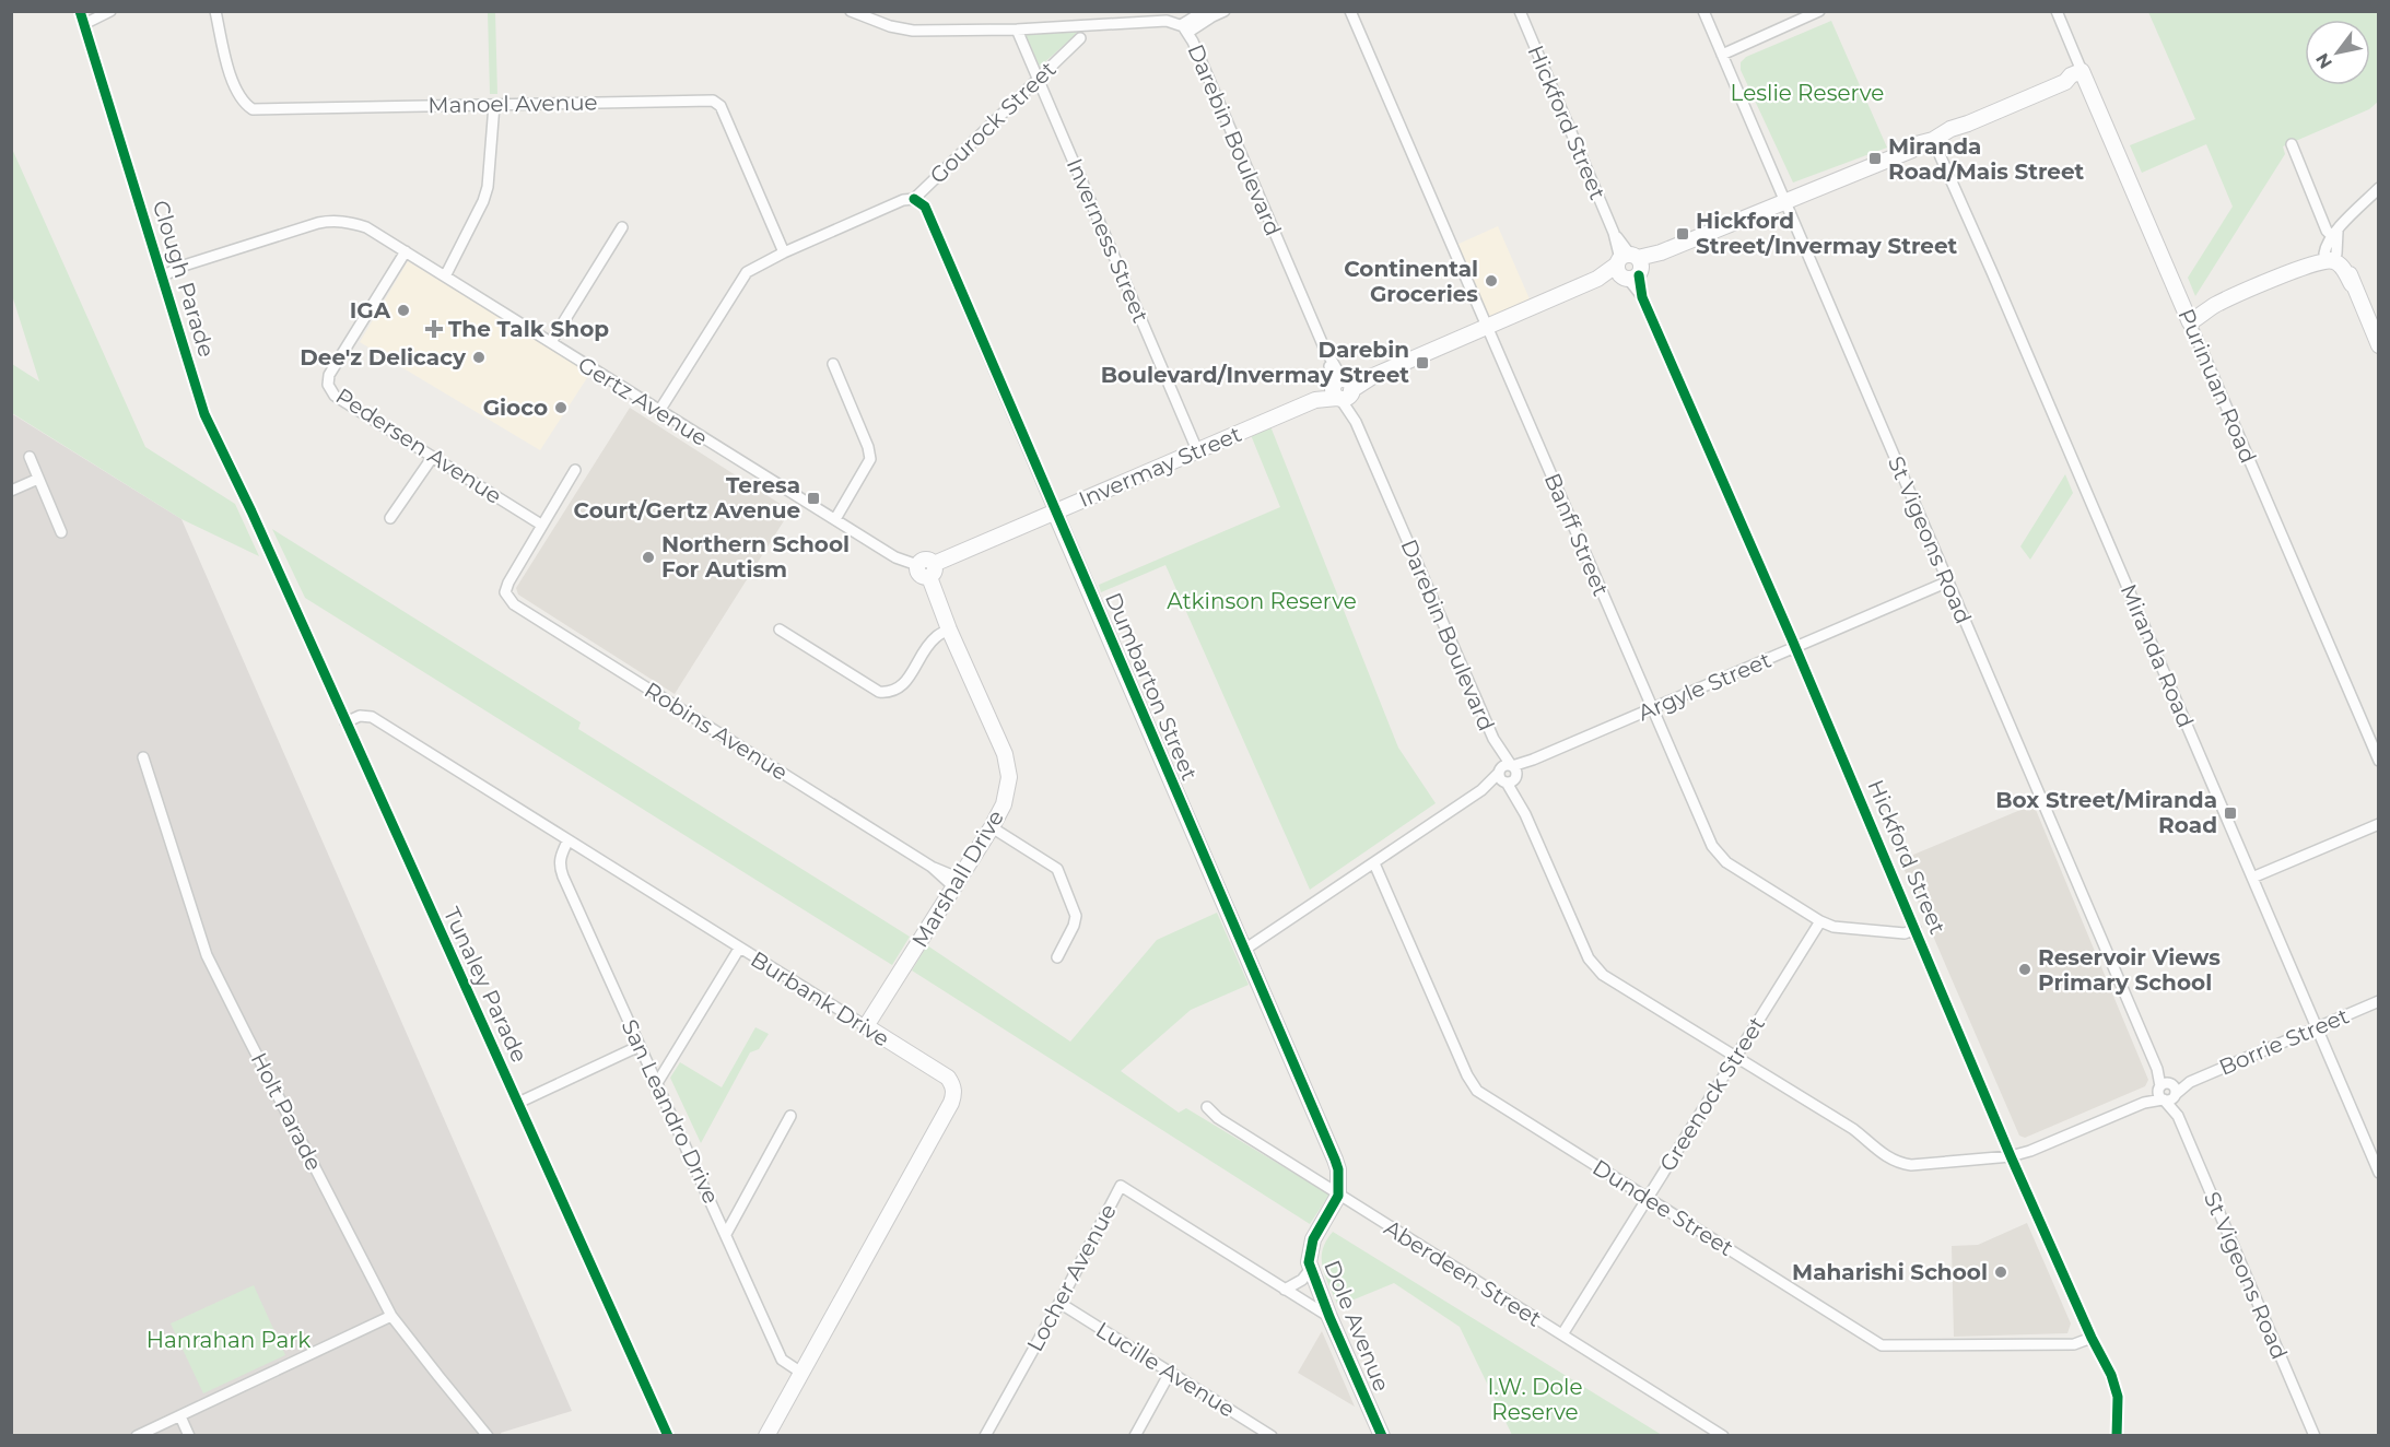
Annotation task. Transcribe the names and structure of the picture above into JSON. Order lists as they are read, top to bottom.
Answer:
{
  "streets": {
    "street": [
      "Manoel Avenue",
      "Gourock Street",
      "Hickford Street",
      "Darebin Boulevard",
      "Inverness Street",
      "Clough Parade",
      "Purinuan Road",
      "Gertz Avenue",
      "Pedersen Avenue",
      "Invermay Street",
      "Banff Street",
      "St Vigeons Road",
      "Miranda Road",
      "Dumbarton Street",
      "Argyle Street",
      "Robins Avenue",
      "Marshall Drive",
      "Tunaley Parade",
      "Burbank Drive",
      "Borrie Street",
      "Greenock Street",
      "Holt Parade",
      "San Leandro Drive",
      "Dundee Street",
      "Aberdeen Street",
      "Locher Avenue",
      "Dole Avenue",
      "Lucille Avenue"
    ]
  },
  "crossings": [
    ["Manoel Avenue", "Gourock Street"],
    ["Gourock Street", "Inverness Street"],
    ["Gourock Street", "Gertz Avenue"],
    ["Gourock Street", "Dumbarton Street"],
    ["Hickford Street", "Darebin Boulevard"],
    ["Hickford Street", "Invermay Street"],
    ["Hickford Street", "Banff Street"],
    ["Hickford Street", "Argyle Street"],
    ["Hickford Street", "Dundee Street"],
    ["Darebin Boulevard", "Inverness Street"],
    ["Darebin Boulevard", "Invermay Street"],
    ["Darebin Boulevard", "Argyle Street"],
    ["Darebin Boulevard", "Greenock Street"],
    ["Inverness Street", "Invermay Street"],
    ["Clough Parade", "Gertz Avenue"],
    ["Clough Parade", "Tunaley Parade"],
    ["Gertz Avenue", "Pedersen Avenue"],
    ["Pedersen Avenue", "Robins Avenue"],
    ["Invermay Street", "Banff Street"],
    ["Invermay Street", "St Vigeons Road"],
    ["Invermay Street", "Miranda Road"],
    ["Invermay Street", "Dumbarton Street"],
    ["Invermay Street", "Marshall Drive"],
    ["Banff Street", "Argyle Street"],
    ["Banff Street", "Greenock Street"],
    ["St Vigeons Road", "Argyle Street"],
    ["St Vigeons Road", "Borrie Street"],
    ["Miranda Road", "Borrie Street"],
    ["Dumbarton Street", "Argyle Street"],
    ["Dumbarton Street", "Aberdeen Street"],
    ["Dumbarton Street", "Dole Avenue"],
    ["Argyle Street", "Dundee Street"],
    ["Robins Avenue", "Marshall Drive"],
    ["Marshall Drive", "Burbank Drive"],
    ["Tunaley Parade", "Burbank Drive"],
    ["Burbank Drive", "San Leandro Drive"],
    ["Greenock Street", "Dundee Street"],
    ["Greenock Street", "Aberdeen Street"],
    ["Aberdeen Street", "Dole Avenue"],
    ["Locher Avenue", "Dole Avenue"],
    ["Locher Avenue", "Lucille Avenue"]
  ],
  "parks": [
    "Leslie Reserve",
    "Atkinson Reserve",
    "Hanrahan Park",
    "I.W. Dole Reserve"
  ],
  "places": {
    "transit": [
      "Miranda Road/Mais Street",
      "Hickford Street/Invermay Street",
      "Darebin Boulevard/Invermay Street",
      "Teresa Court/Gertz Avenue",
      "Box Street/Miranda Road"
    ],
    "other": [
      "Continental Groceries",
      "IGA",
      "Dee'z Delicacy",
      "Gioco",
      "Northern School For Autism",
      "Reservoir Views Primary School",
      "Maharishi School"
    ],
    "health": ["The Talk Shop"]
  },
  "north": "bottom left"
}
